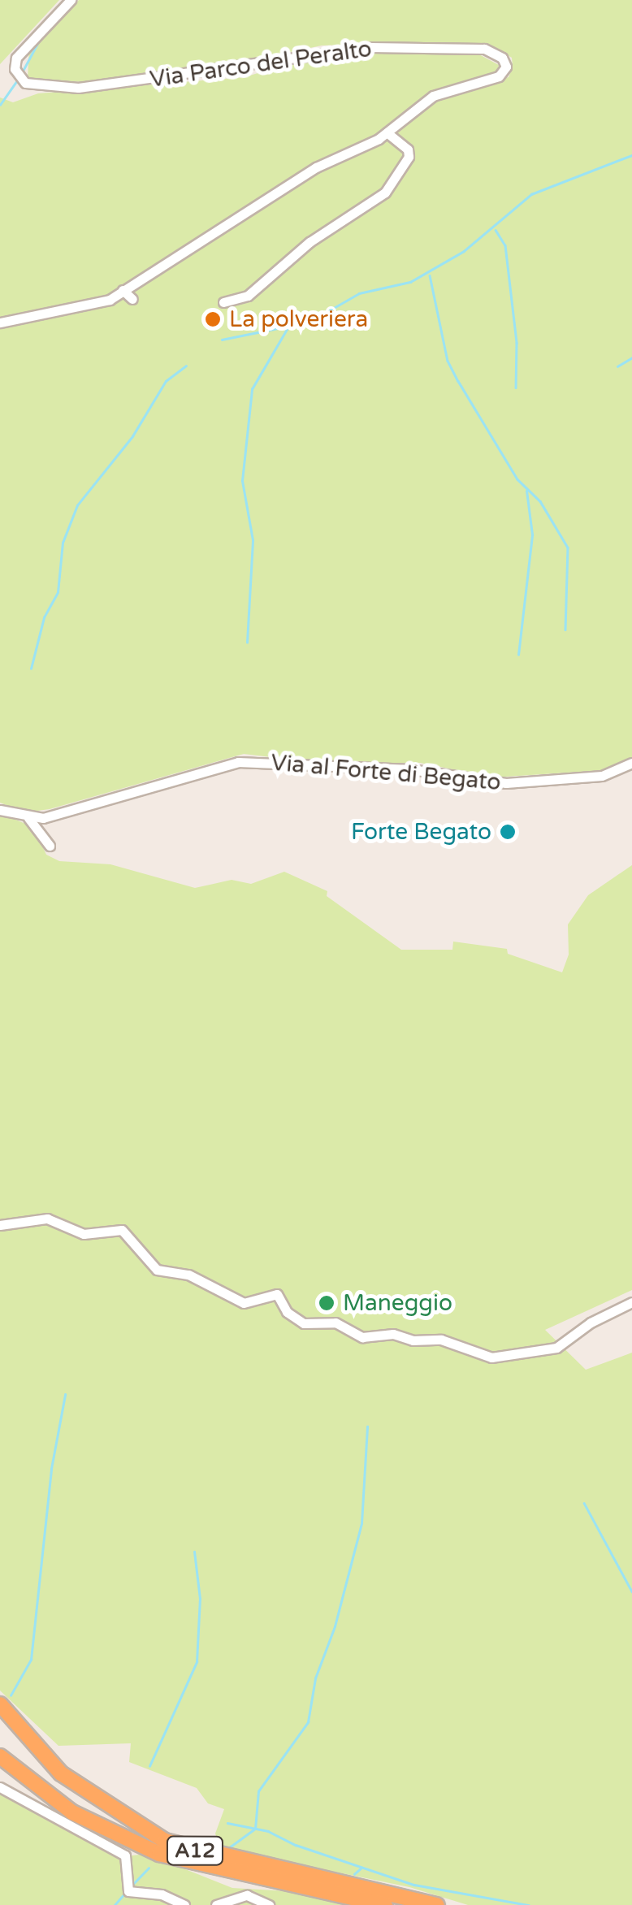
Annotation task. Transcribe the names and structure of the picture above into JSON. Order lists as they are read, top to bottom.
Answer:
{
  "streets": {
    "highway": ["A12"],
    "street": ["Via Parco del Peralto", "Via al Forte di Begato"]
  },
  "places": ["La polveriera", "Forte Begato", "Maneggio"]
}
